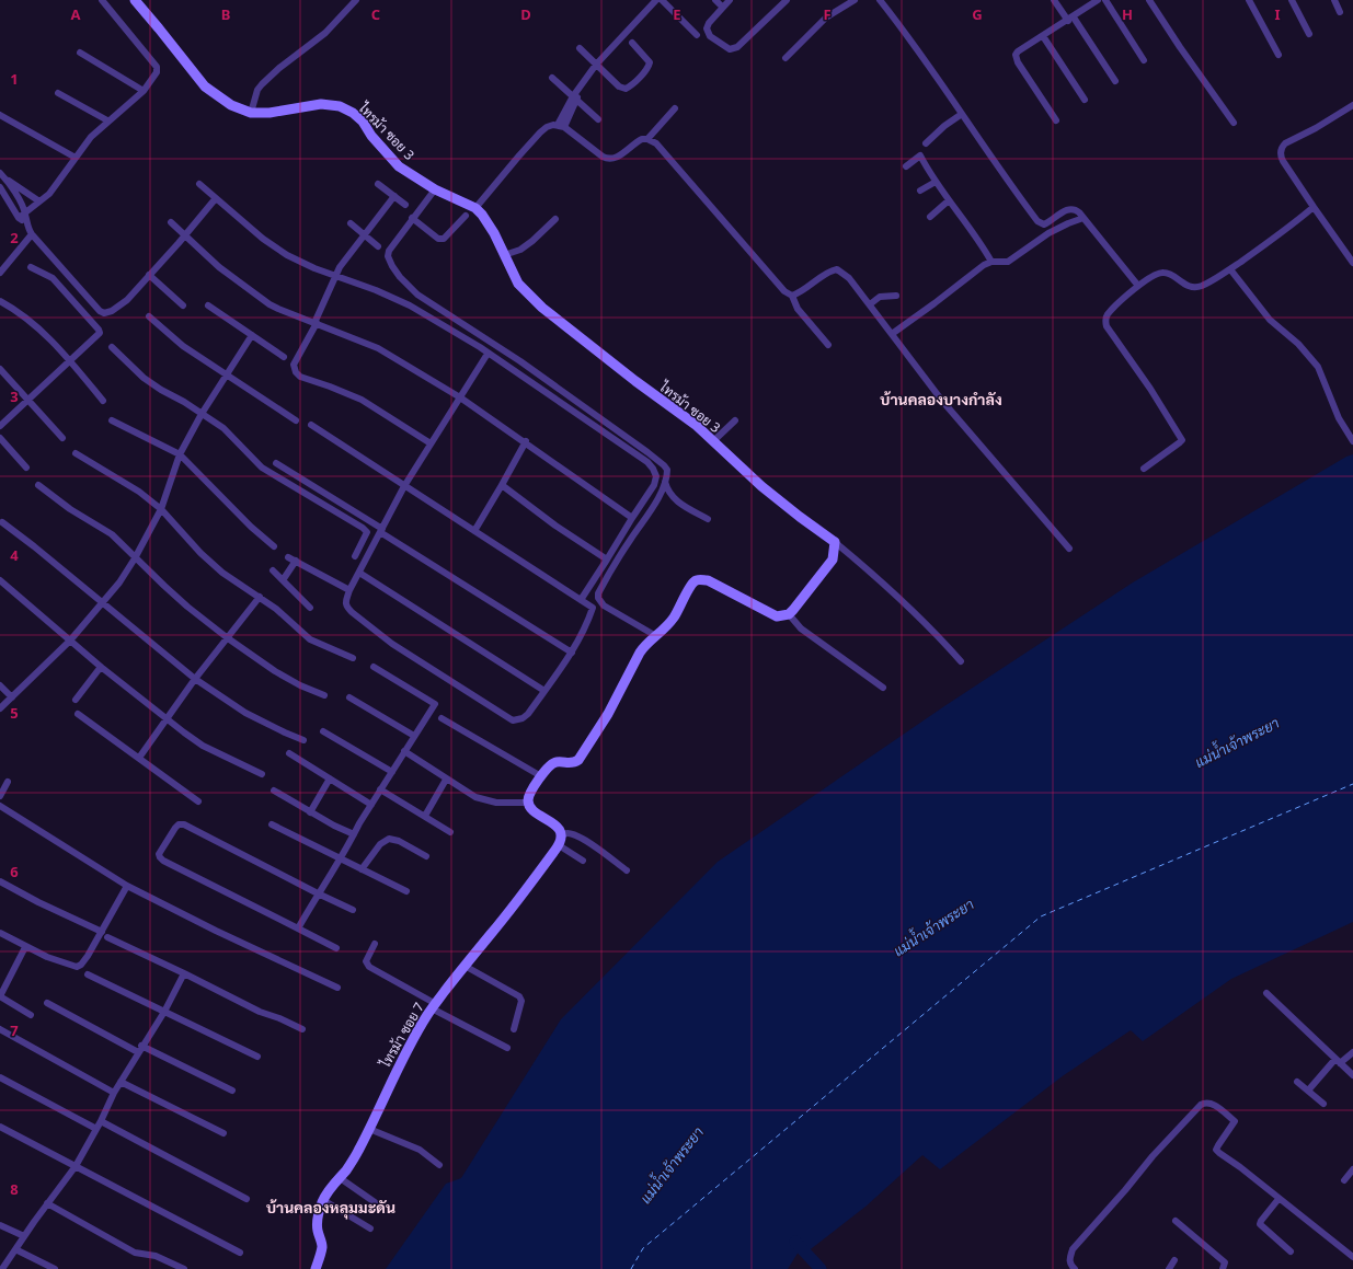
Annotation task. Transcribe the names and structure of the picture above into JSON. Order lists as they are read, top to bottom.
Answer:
{
  "streets": {
    "street": ["ไทรม้า ซอย 3", "ไทรม้า ซอย 7"]
  },
  "districts": ["บ้านคลองบางกำลัง", "บ้านคลองหลุมมะดัน"],
  "water": ["แม่น้ำเจ้าพระยา"],
  "grid": {
    "columns": [
      "A",
      "B",
      "C",
      "D",
      "E",
      "F",
      "G",
      "H",
      "I"
    ],
    "rows": [
      "1",
      "2",
      "3",
      "4",
      "5",
      "6",
      "7",
      "8"
    ]
  }
}
